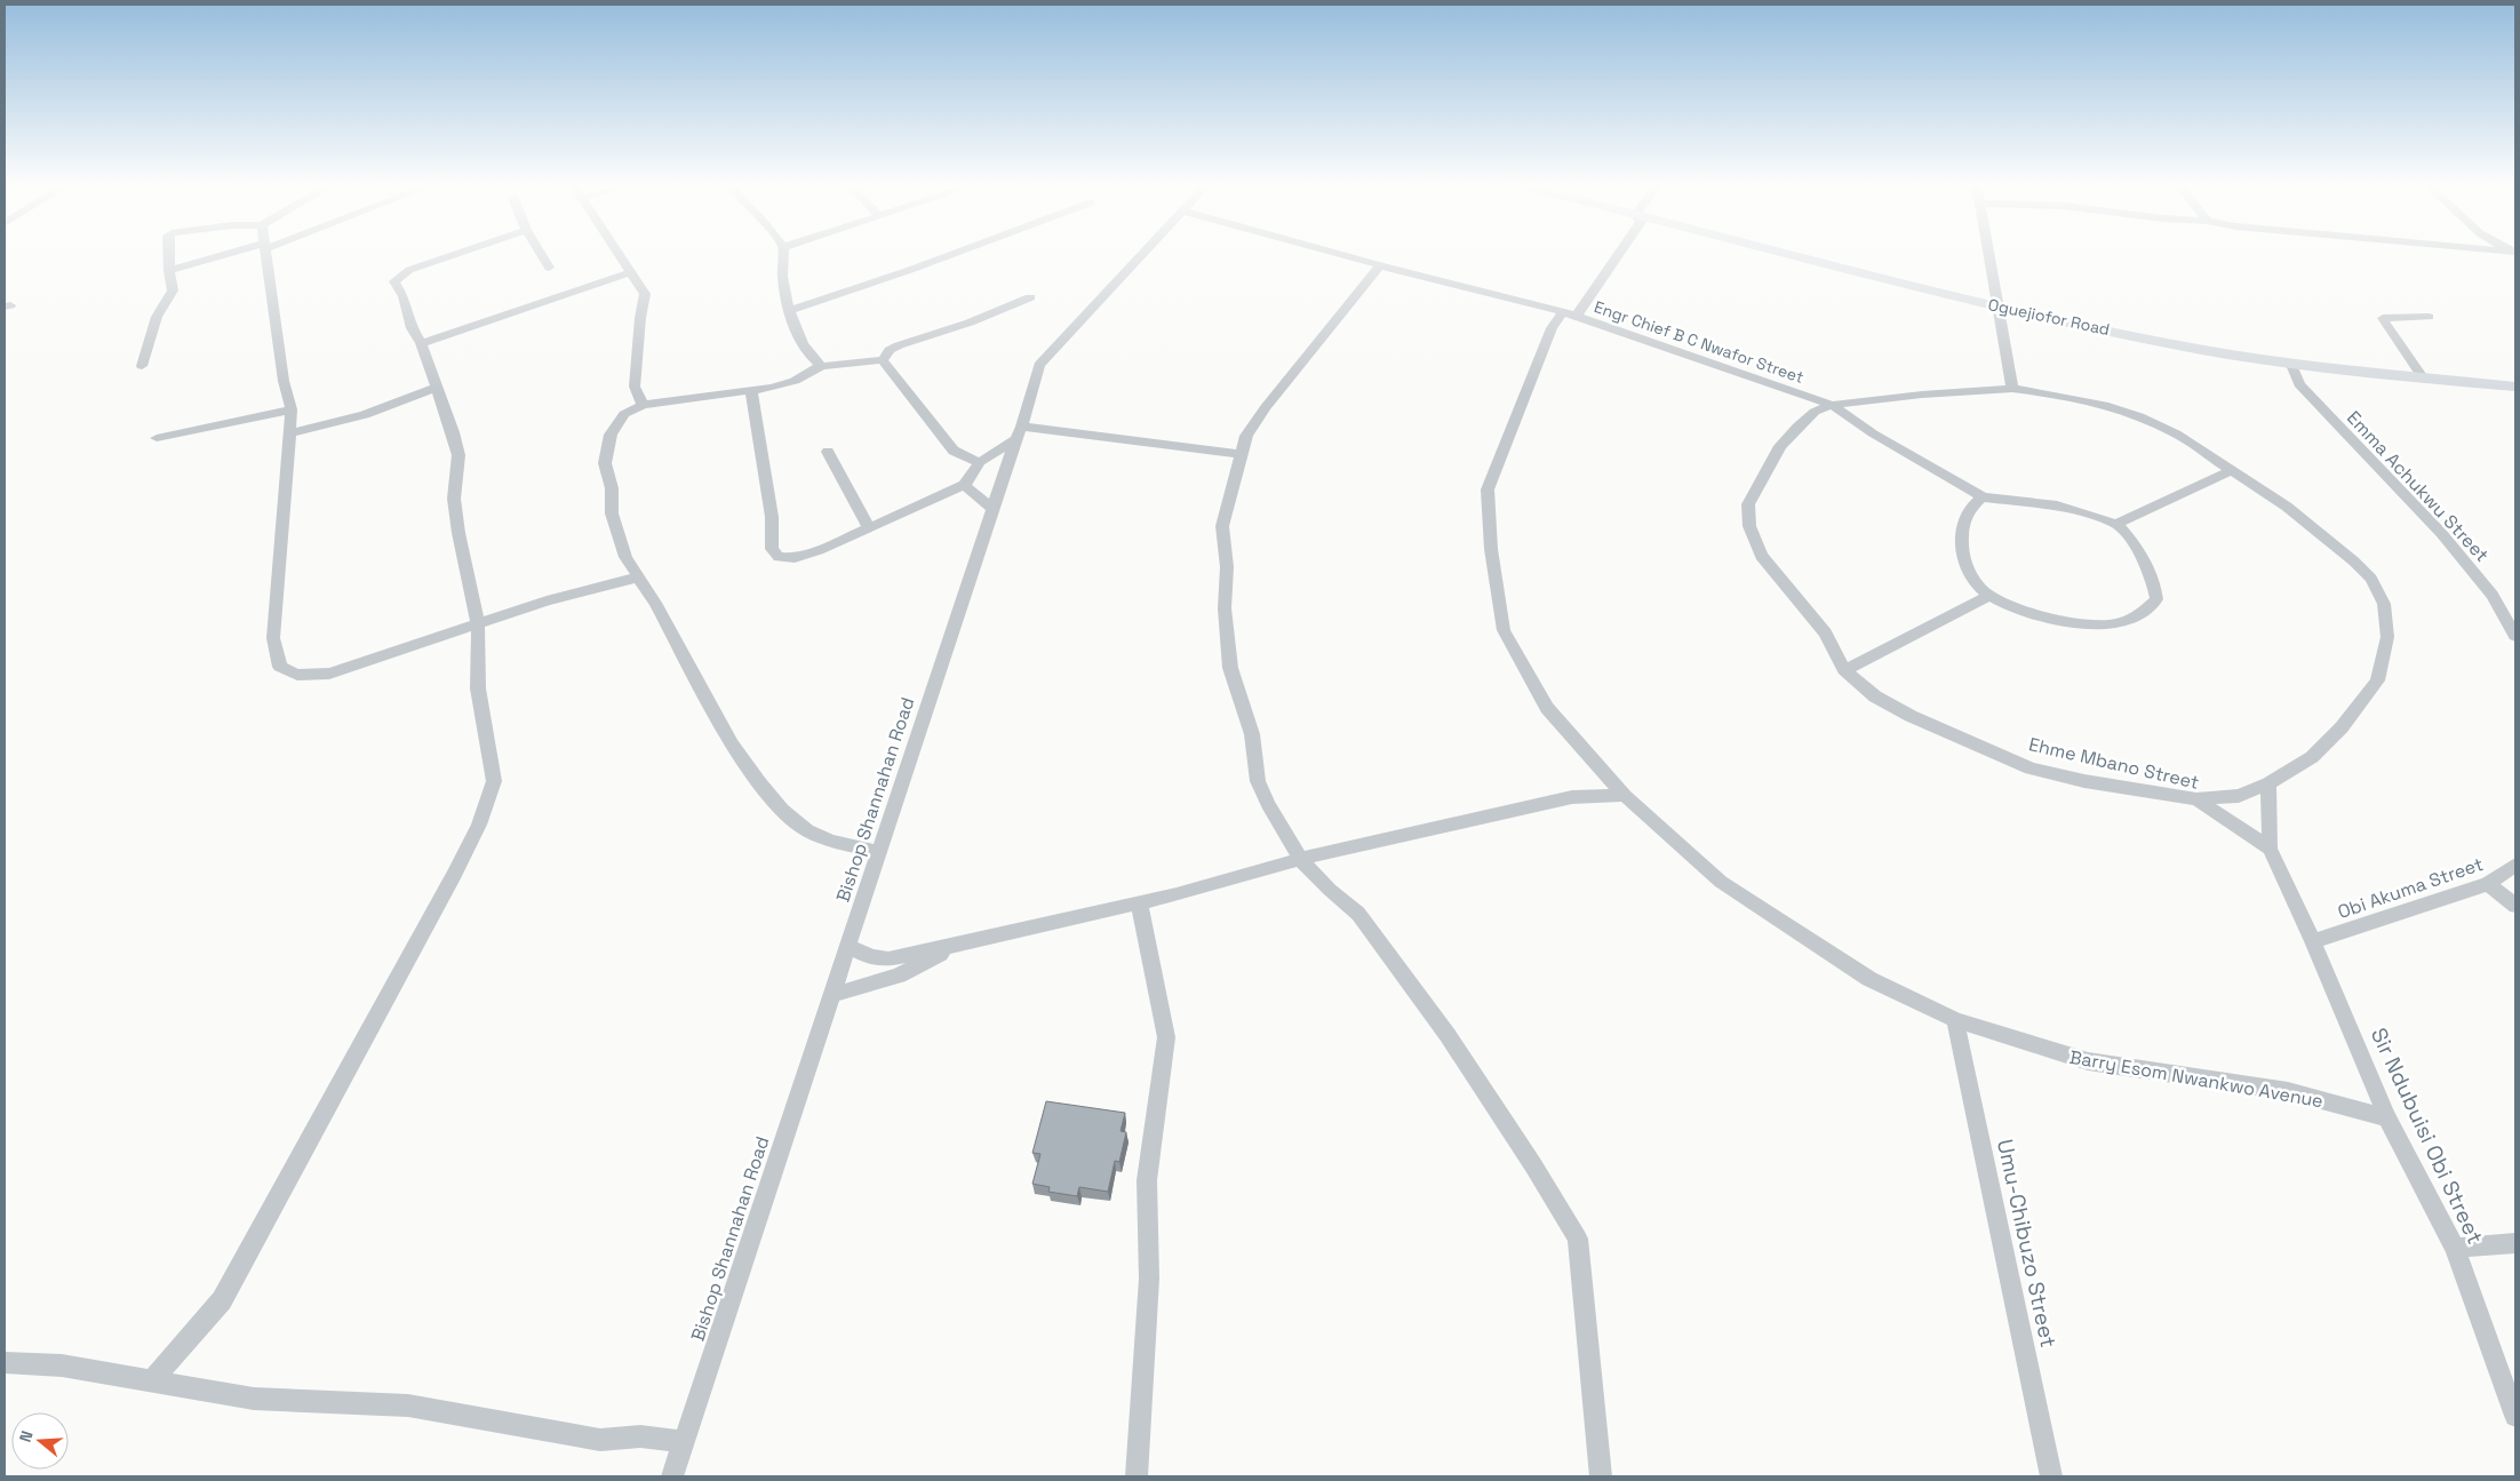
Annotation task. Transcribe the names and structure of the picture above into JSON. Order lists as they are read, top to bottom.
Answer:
{
  "streets": {
    "main road": ["Oguejiofor Road"],
    "street": [
      "Engr Chief B C Nwafor Street",
      "Emma Achukwu Street",
      "Ehme Mbano Street",
      "Bishop Shannahan Road",
      "Obi Akuma Street",
      "Barry Esom Nwankwo Avenue",
      "Sir Ndubuisi Obi Street",
      "Umu-Chibuzo Street"
    ]
  },
  "crossings": [
    ["Oguejiofor Road", "Emma Achukwu Street"],
    ["Engr Chief B C Nwafor Street", "Ehme Mbano Street"],
    ["Engr Chief B C Nwafor Street", "Barry Esom Nwankwo Avenue"],
    ["Ehme Mbano Street", "Sir Ndubuisi Obi Street"],
    ["Obi Akuma Street", "Sir Ndubuisi Obi Street"],
    ["Barry Esom Nwankwo Avenue", "Sir Ndubuisi Obi Street"],
    ["Barry Esom Nwankwo Avenue", "Umu-Chibuzo Street"]
  ],
  "north": "left"
}
